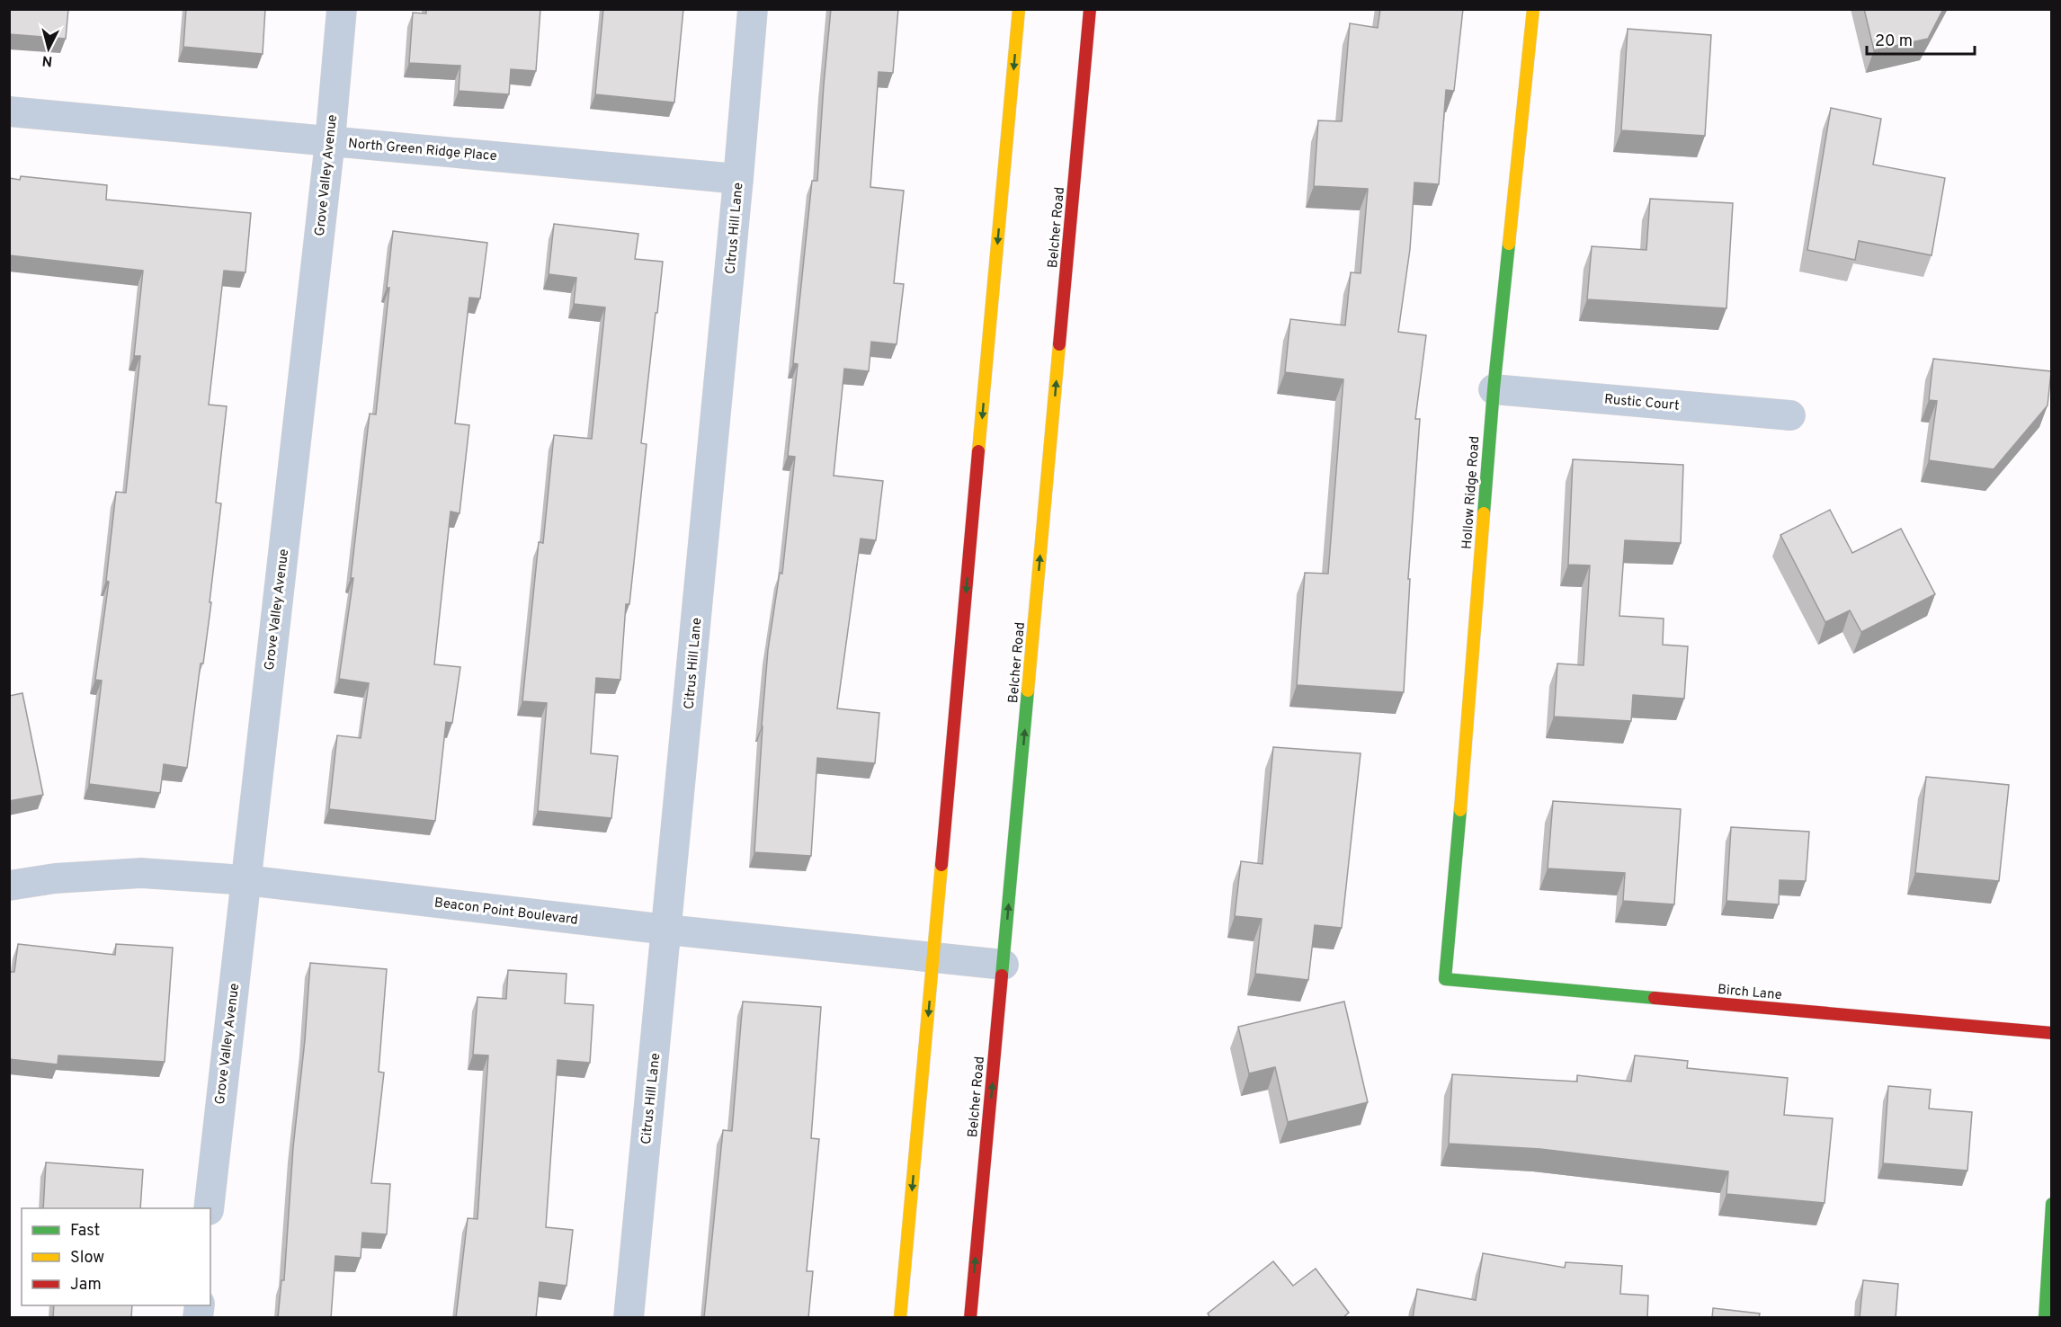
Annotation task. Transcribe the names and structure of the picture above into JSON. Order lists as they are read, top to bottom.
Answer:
{
  "streets": {
    "main road": ["Belcher Road", "Hollow Ridge Road", "Birch Lane"],
    "street": [
      "North Green Ridge Place",
      "Grove Valley Avenue",
      "Citrus Hill Lane",
      "Rustic Court",
      "Beacon Point Boulevard"
    ]
  },
  "crossings": [
    ["North Green Ridge Place", "Grove Valley Avenue"],
    ["North Green Ridge Place", "Citrus Hill Lane"],
    ["Grove Valley Avenue", "Beacon Point Boulevard"],
    ["Belcher Road", "Beacon Point Boulevard"],
    ["Citrus Hill Lane", "Beacon Point Boulevard"],
    ["Rustic Court", "Hollow Ridge Road"],
    ["Hollow Ridge Road", "Birch Lane"]
  ],
  "legend": ["Fast", "Slow", "Jam"],
  "scale_bar": "20 m",
  "north": "bottom"
}
